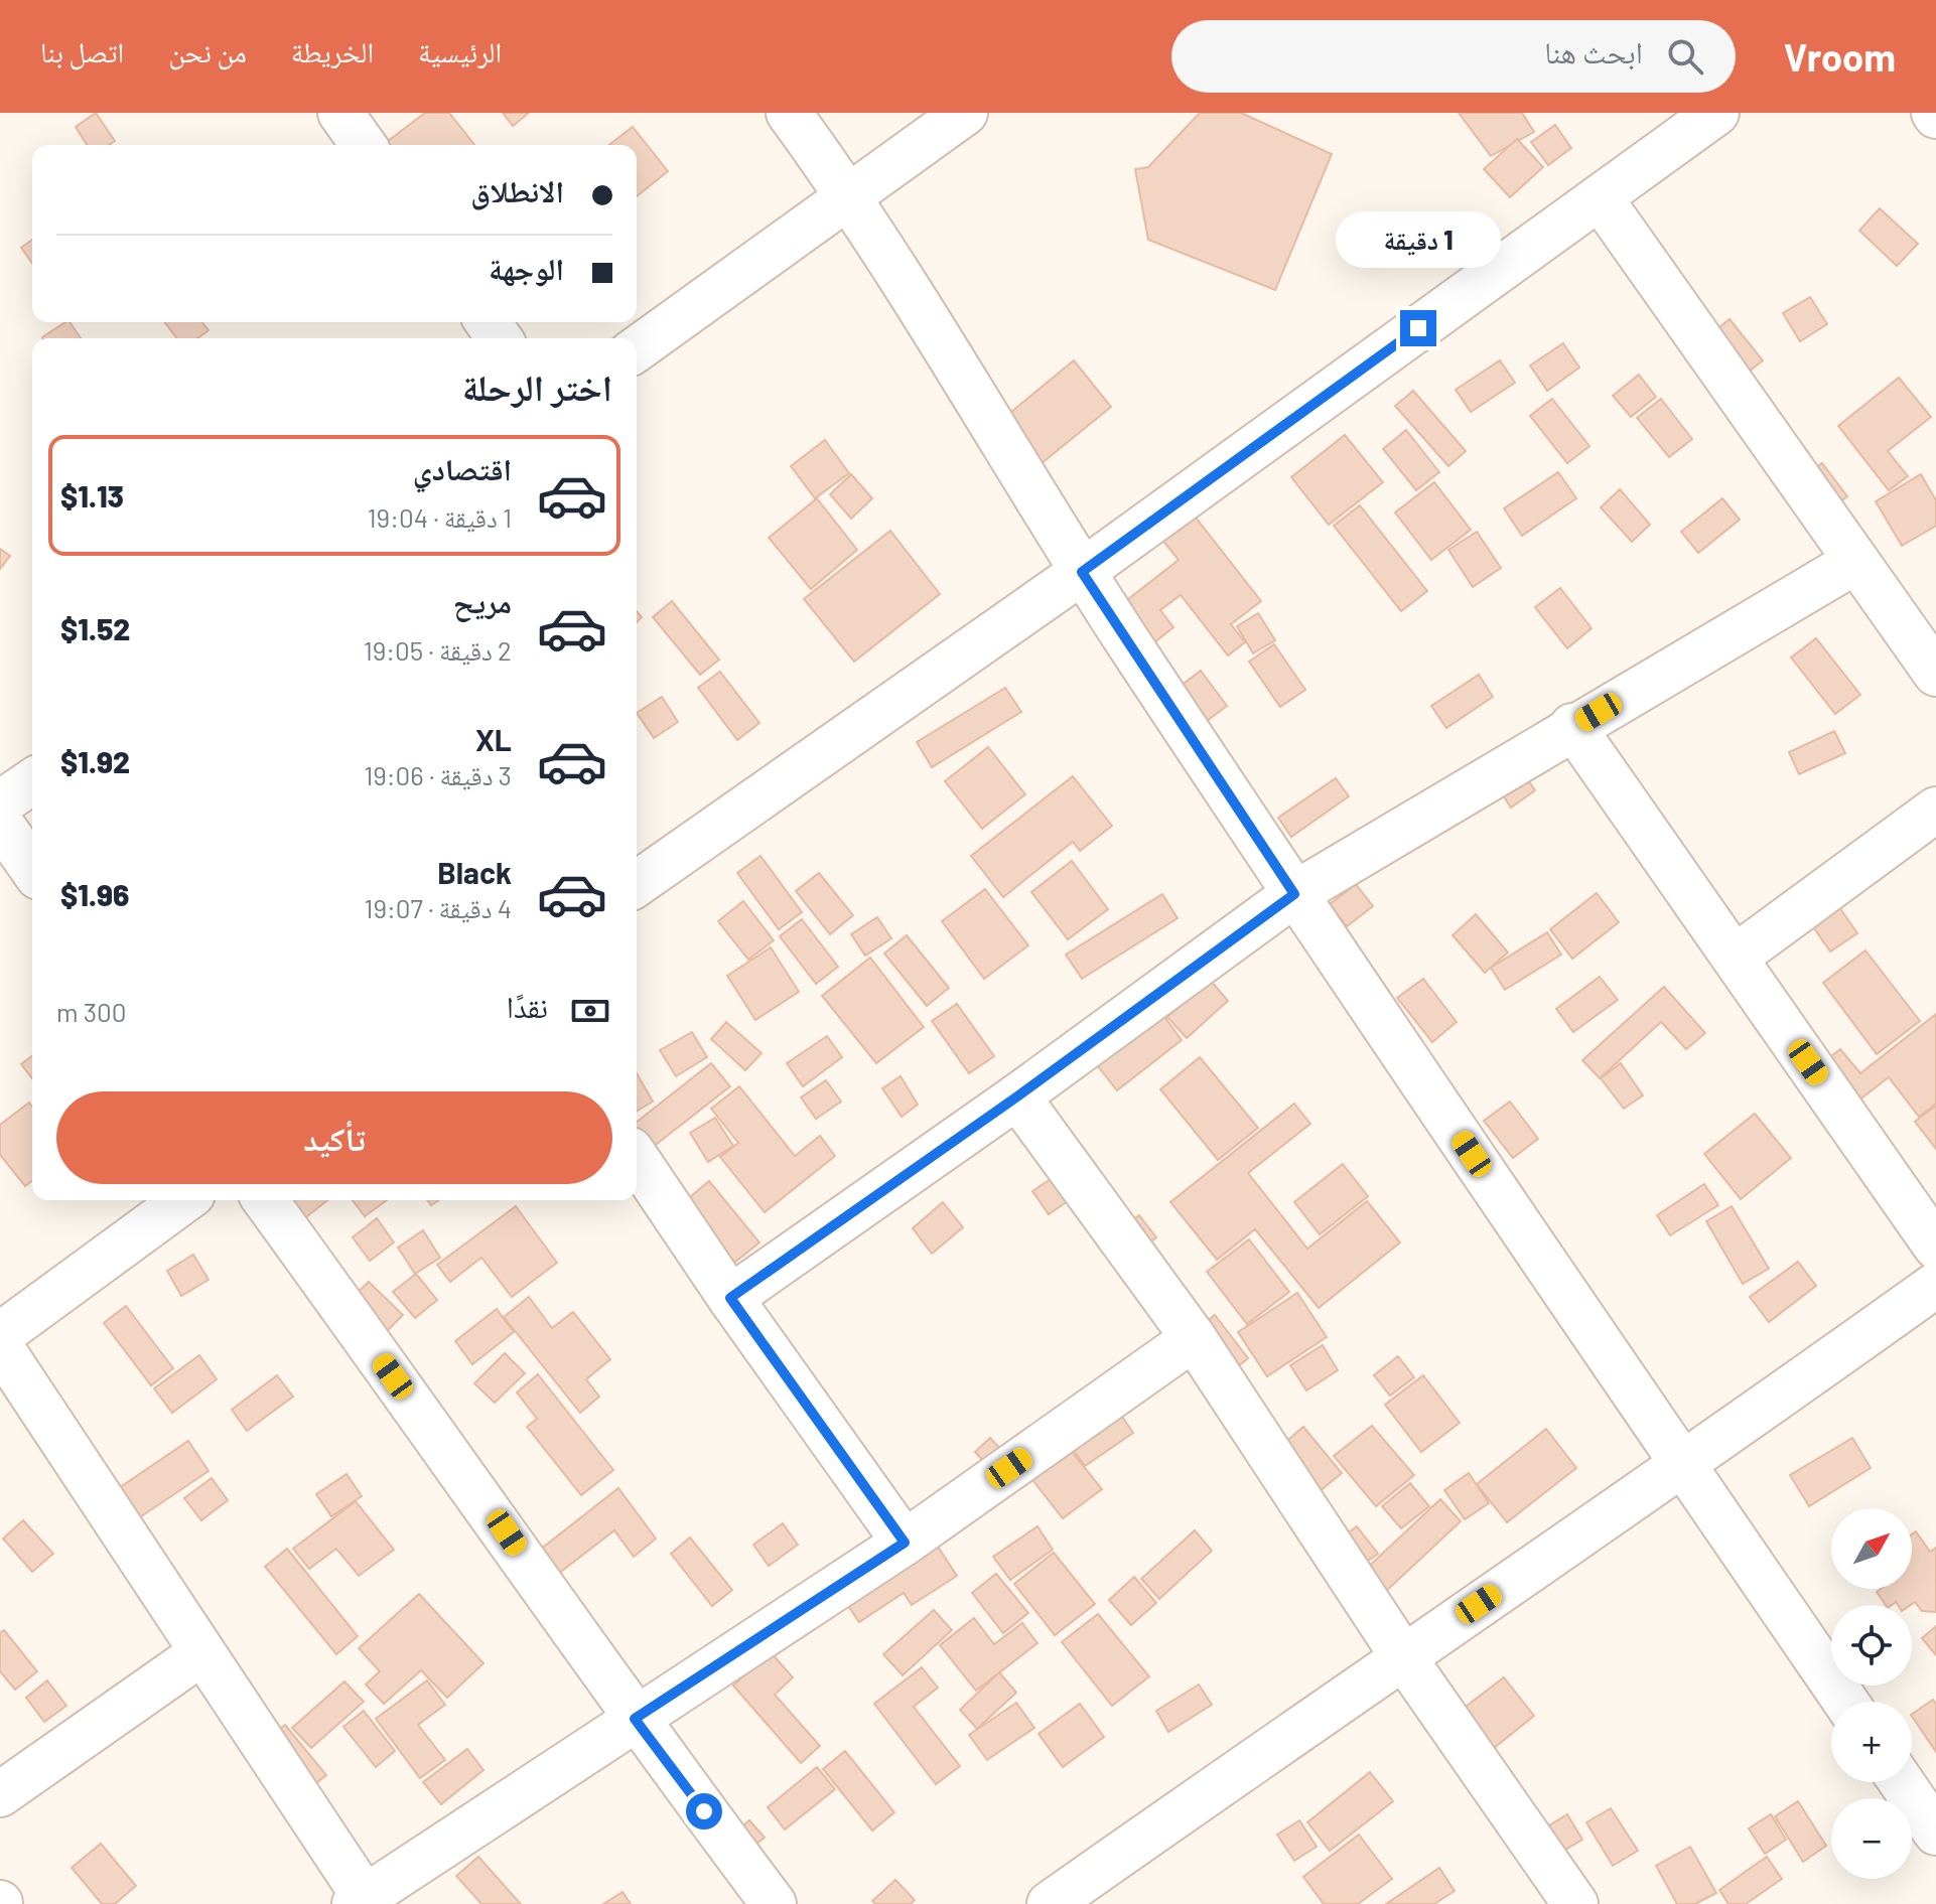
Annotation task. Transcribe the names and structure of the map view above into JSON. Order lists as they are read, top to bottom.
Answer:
{
  "north": "top right",
  "page": {
    "header": "Vroom",
    "search": "ابحث هنا",
    "nav": [
      "الرئيسية",
      "الخريطة",
      "من نحن",
      "اتصل بنا"
    ],
    "banner": ["الانطلاق", "الوجهة"],
    "bubble": "1 دقيقة",
    "heading": "اختر الرحلة",
    "list": [
      {
        "name": "اقتصادي",
        "note": "1 دقيقة · 19:04",
        "value": "$1.13"
      },
      {
        "name": "مريح",
        "note": "2 دقيقة · 19:05",
        "value": "$1.52"
      },
      {
        "name": "XL",
        "note": "3 دقيقة · 19:06",
        "value": "$1.92"
      },
      {
        "name": "Black",
        "note": "4 دقيقة · 19:07",
        "value": "$1.96"
      }
    ],
    "pay": ["نقدًا", "300 m"],
    "buttons": "تأكيد",
    "map_buttons": ["+", "−"]
  }
}
